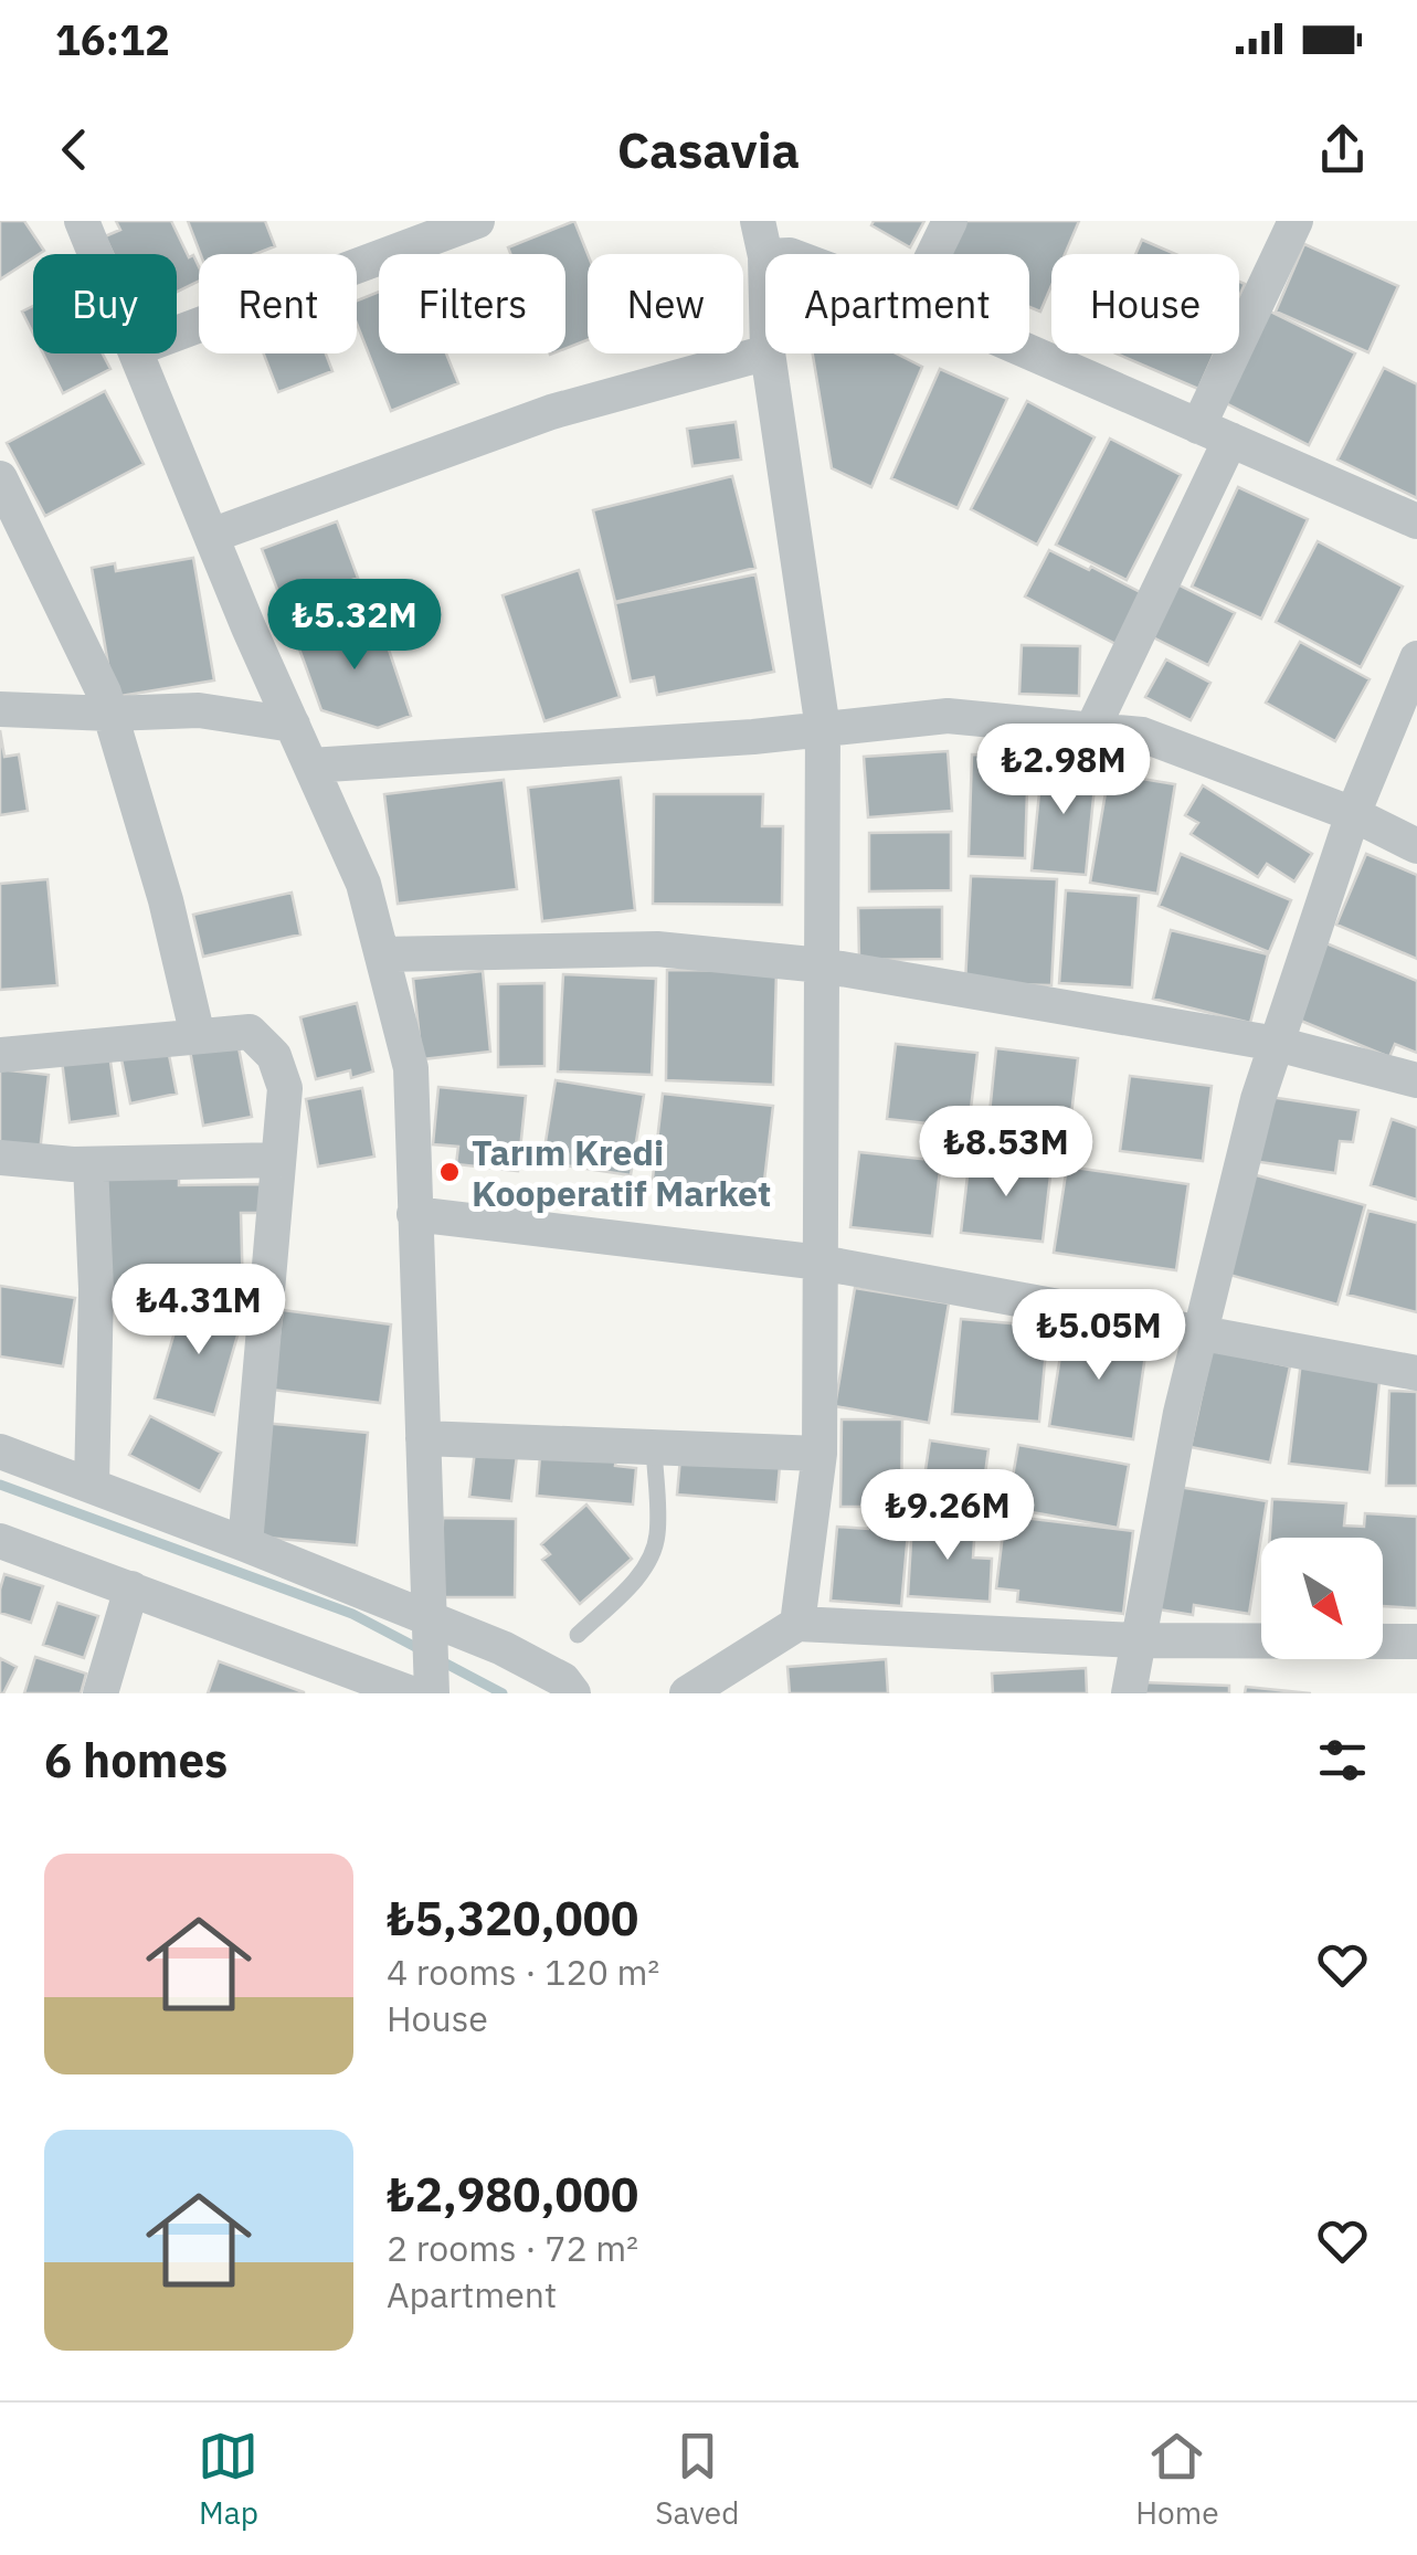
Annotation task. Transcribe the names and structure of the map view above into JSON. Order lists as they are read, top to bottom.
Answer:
{
  "places": ["Tarım Kredi Kooperatif Market"],
  "north": "bottom right",
  "page": {
    "status": "16:12",
    "header": "Casavia",
    "chip": [
      "Buy",
      "Rent",
      "Filters",
      "New",
      "Apartment",
      "House"
    ],
    "price": [
      "₺5.32M",
      "₺2.98M",
      "₺8.53M",
      "₺4.31M",
      "₺5.05M",
      "₺9.26M"
    ],
    "heading": "6 homes",
    "list": [
      {
        "name": "₺5,320,000",
        "note": "4 rooms · 120 m² · House"
      },
      {
        "name": "₺2,980,000",
        "note": "2 rooms · 72 m² · Apartment"
      }
    ],
    "tabs": ["Map", "Saved", "Home"]
  }
}
